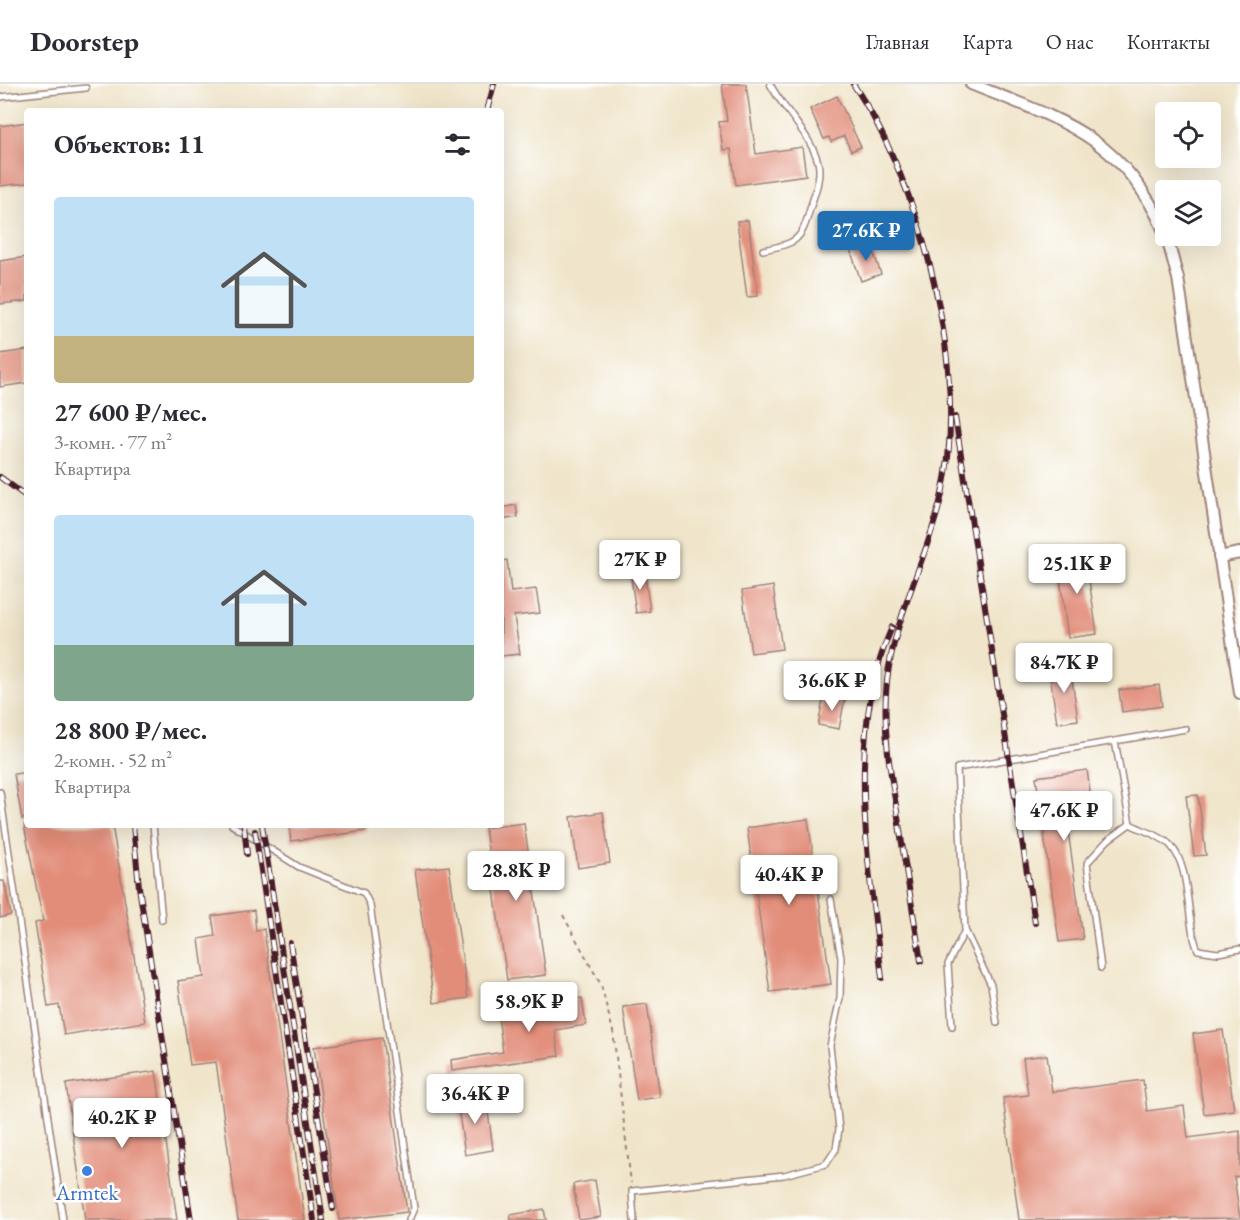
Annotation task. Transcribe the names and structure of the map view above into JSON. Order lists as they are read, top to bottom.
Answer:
{
  "places": ["Armtek"],
  "page": {
    "header": "Doorstep",
    "nav": [
      "Главная",
      "Карта",
      "О нас",
      "Контакты"
    ],
    "heading": "Объектов: 11",
    "list": [
      {
        "name": "27 600 ₽/мес.",
        "note": "3-комн. · 77 m² · Квартира"
      },
      {
        "name": "28 800 ₽/мес.",
        "note": "2-комн. · 52 m² · Квартира"
      }
    ],
    "price": [
      "27.6K ₽",
      "27K ₽",
      "25.1K ₽",
      "84.7K ₽",
      "36.6K ₽",
      "47.6K ₽",
      "28.8K ₽",
      "40.4K ₽",
      "58.9K ₽",
      "36.4K ₽",
      "40.2K ₽"
    ]
  }
}
